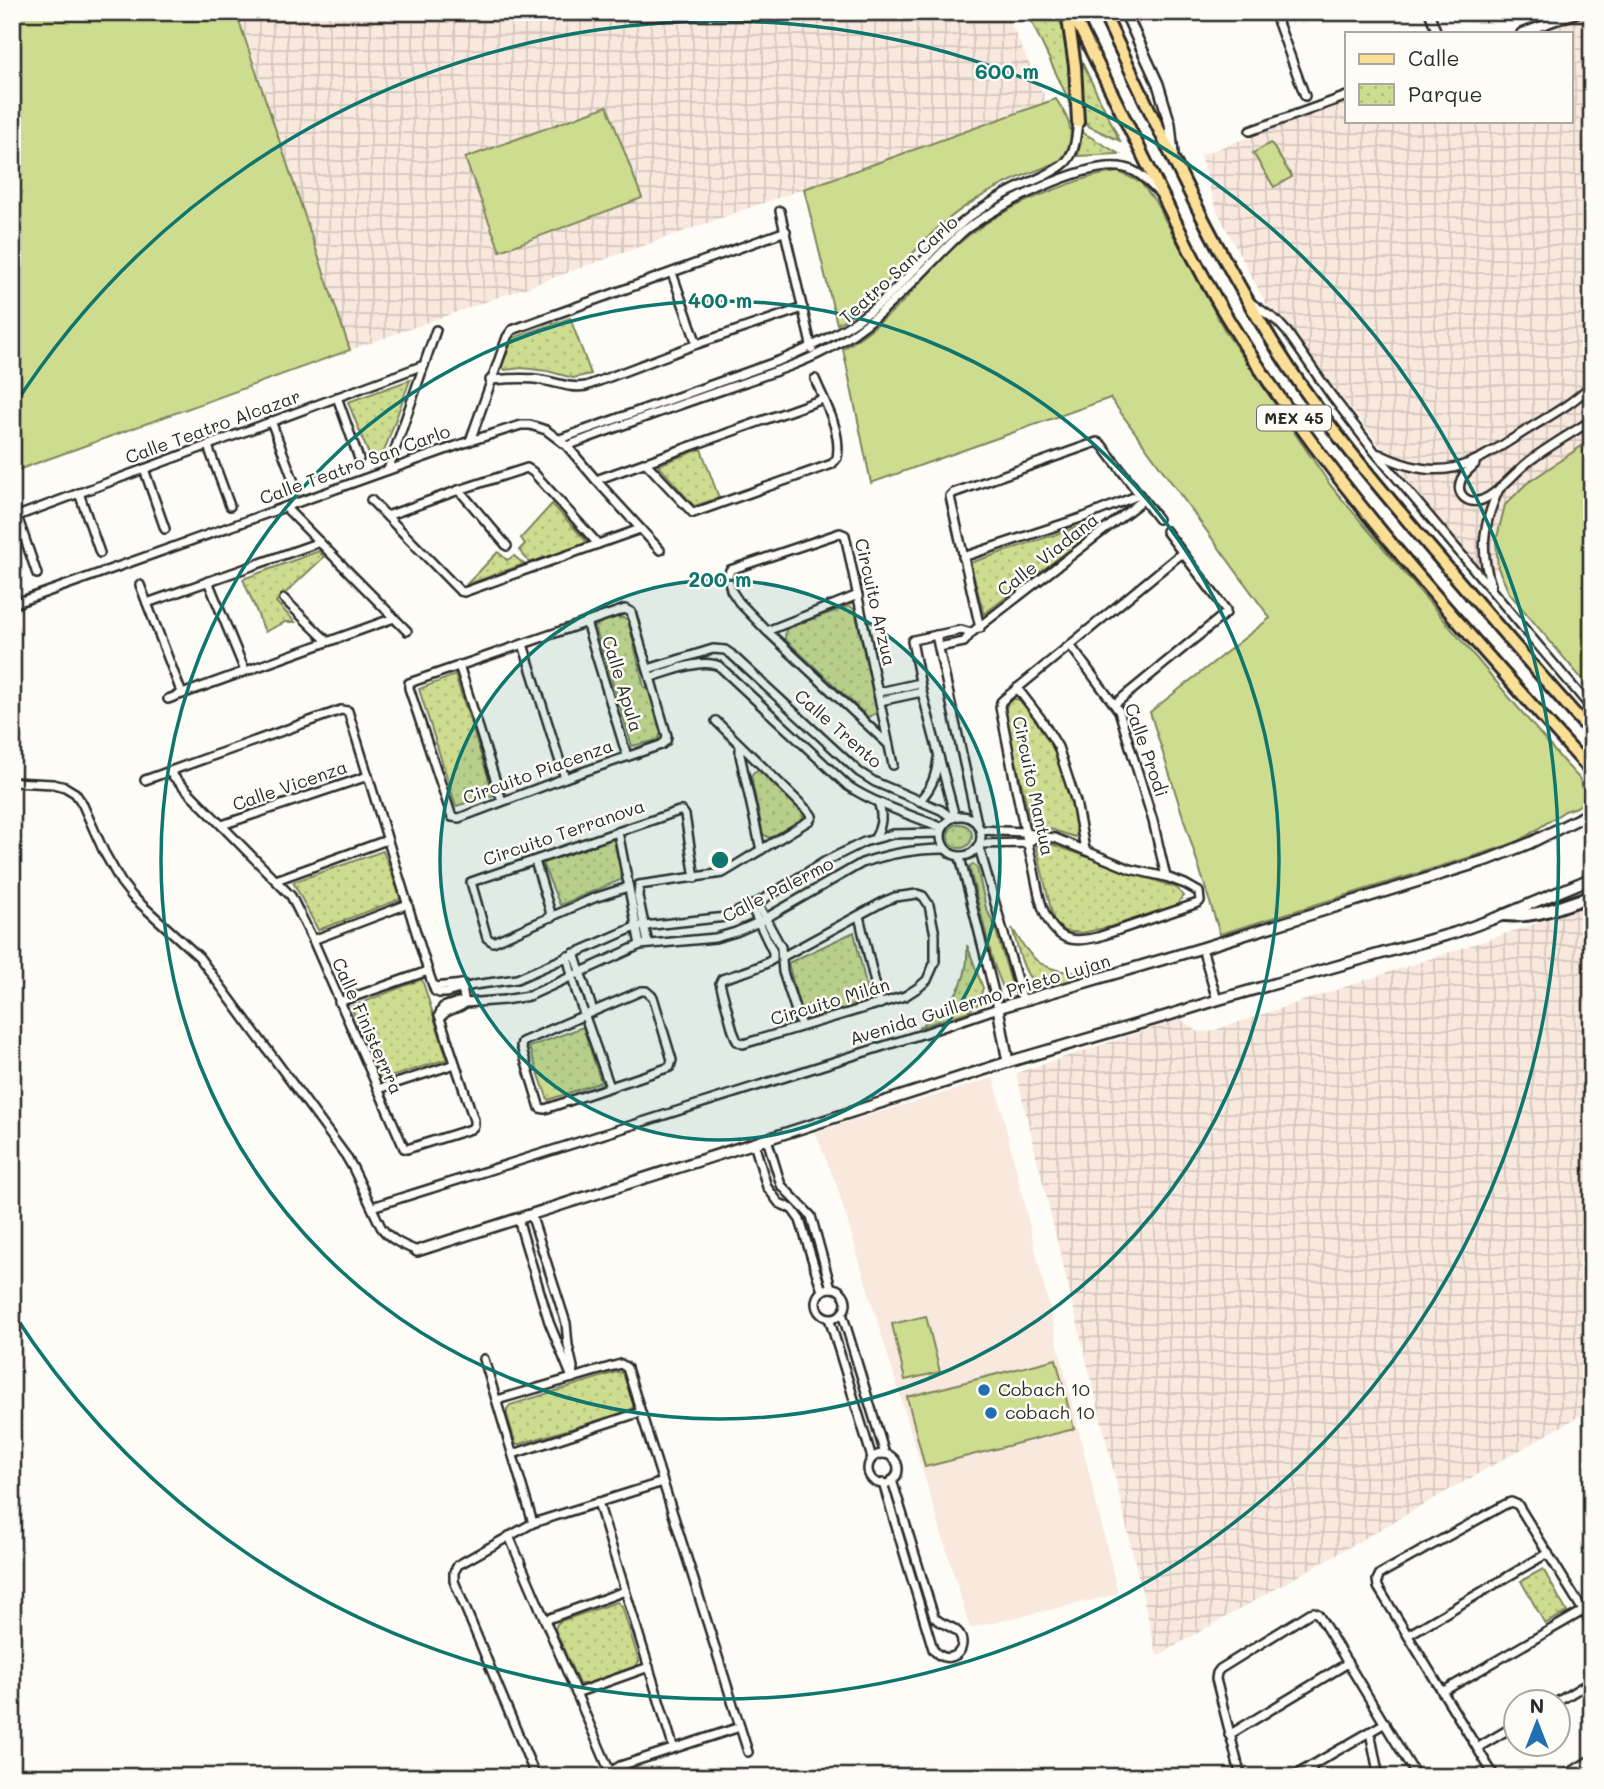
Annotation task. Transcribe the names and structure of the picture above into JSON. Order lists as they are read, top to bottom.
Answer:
{
  "streets": {
    "main road": ["MEX 45"],
    "street": [
      "Teatro San Carlo",
      "Calle Teatro Alcazar",
      "Calle Teatro San Carlo",
      "Calle Viadana",
      "Circuito Arzua",
      "Calle Apula",
      "Calle Trento",
      "Calle Prodi",
      "Circuito Piacenza",
      "Calle Vicenza",
      "Circuito Mantua",
      "Circuito Terranova",
      "Calle Palermo",
      "Avenida Guillermo Prieto Lujan",
      "Circuito Milán",
      "Calle Finisterrra"
    ]
  },
  "crossings": [
    ["Teatro San Carlo", "MEX 45"],
    ["Teatro San Carlo", "Calle Teatro San Carlo"],
    ["Calle Apula", "Circuito Piacenza"],
    ["Calle Trento", "Circuito Piacenza"],
    ["Calle Trento", "Calle Palermo"],
    ["Calle Prodi", "Circuito Mantua"],
    ["Calle Vicenza", "Calle Finisterrra"],
    ["Calle Palermo", "Circuito Milán"],
    ["Calle Palermo", "Calle Finisterrra"]
  ],
  "places": ["Cobach 10", "cobach 10"],
  "legend": ["Calle", "Parque"],
  "north": "top",
  "rings": ["600 m", "400 m", "200 m"]
}
